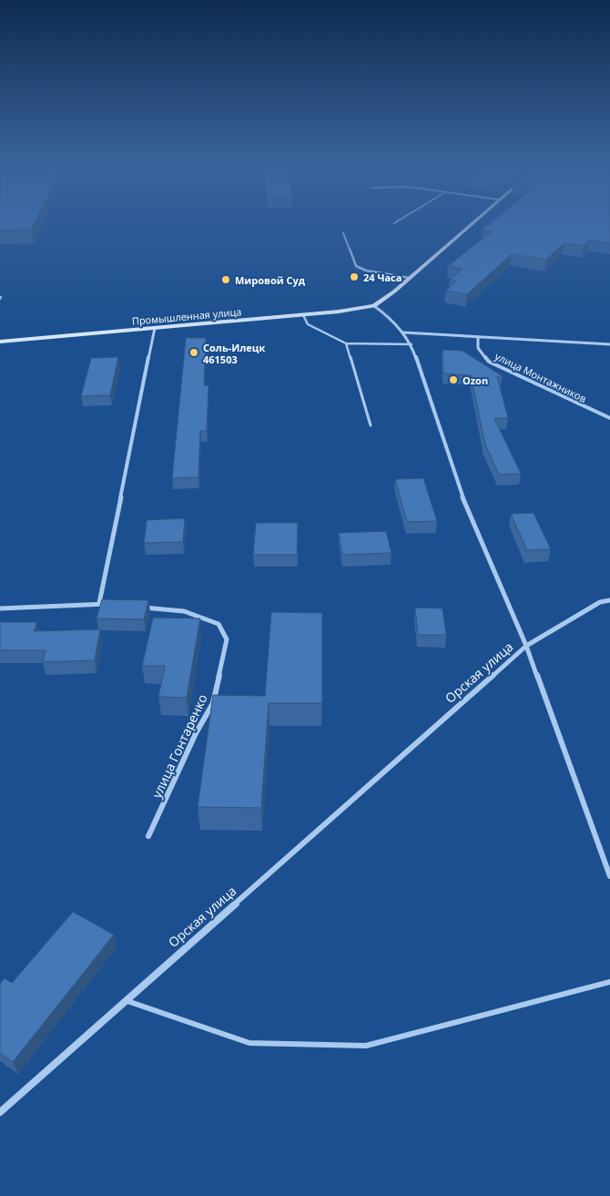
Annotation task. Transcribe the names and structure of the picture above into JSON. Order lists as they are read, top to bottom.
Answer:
{
  "streets": {
    "street": [
      "Промышленная улица",
      "улица Монтажников",
      "Орская улица",
      "улица Гонтаренко"
    ]
  },
  "crossings": [
    ["Промышленная улица", "Орская улица"]
  ],
  "places": [
    "24 Часа",
    "Мировой Суд",
    "Соль-Илецк 461503",
    "Ozon"
  ]
}
